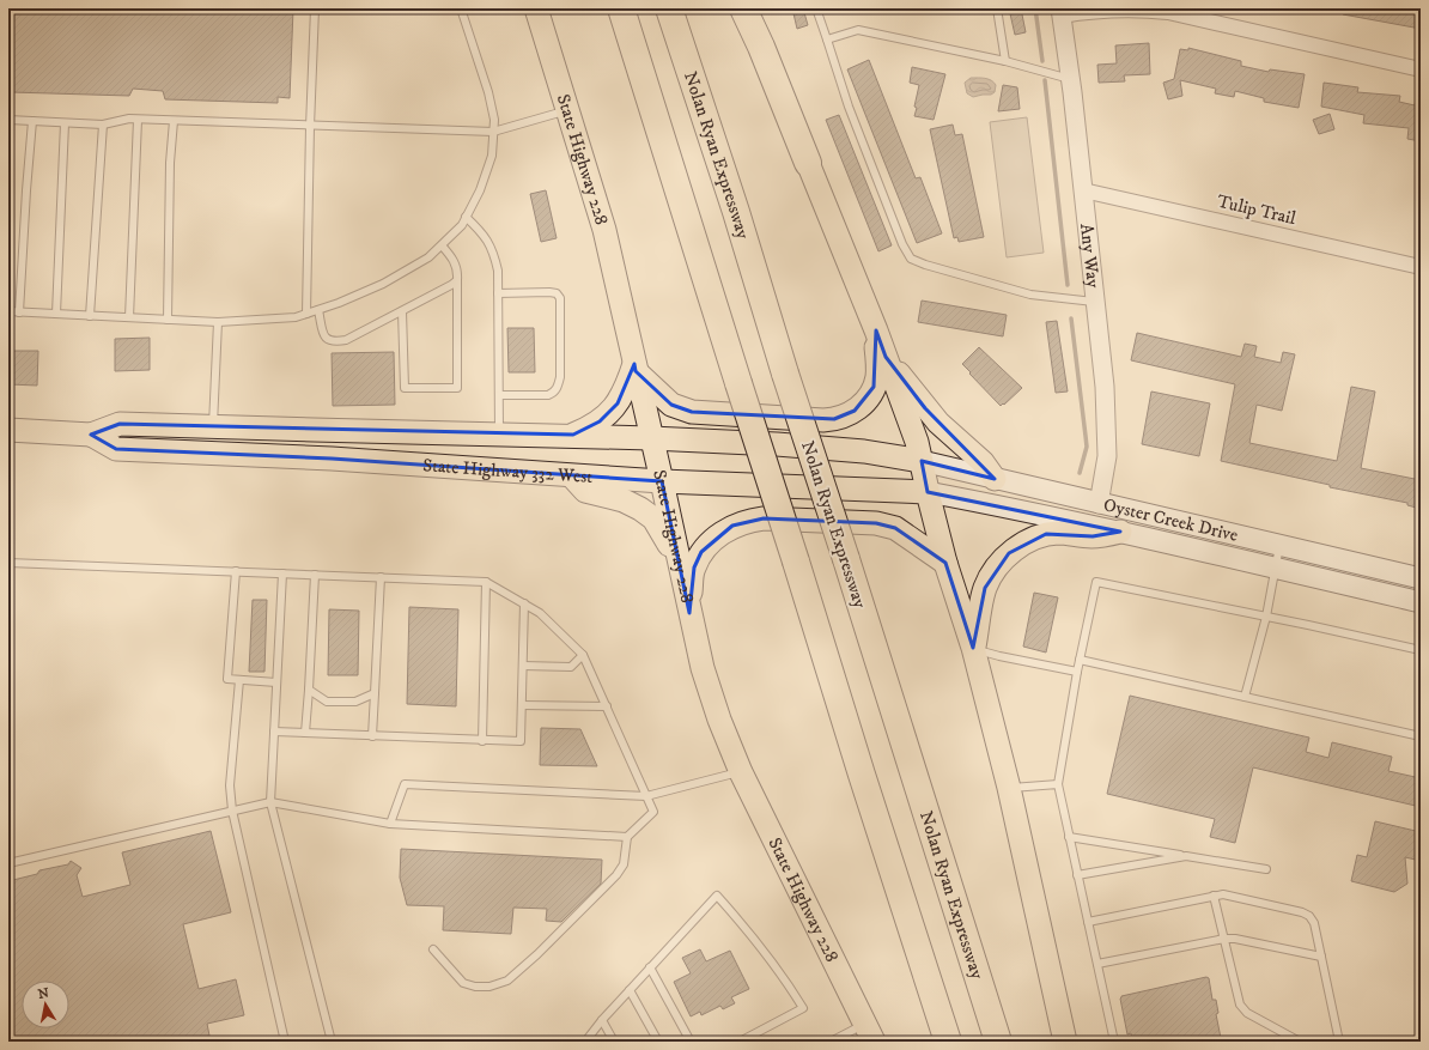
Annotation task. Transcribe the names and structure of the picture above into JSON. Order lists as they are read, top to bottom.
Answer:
{
  "streets": {
    "highway": ["Nolan Ryan Expressway"],
    "main road": ["State Highway 228", "State Highway 332 West", "Oyster Creek Drive"],
    "street": ["Tulip Trail", "Any Way"]
  },
  "crossings": [
    ["State Highway 228", "State Highway 332 West"],
    ["Tulip Trail", "Any Way"],
    ["Any Way", "Oyster Creek Drive"],
    ["State Highway 332 West", "Oyster Creek Drive"]
  ],
  "north": "top"
}
